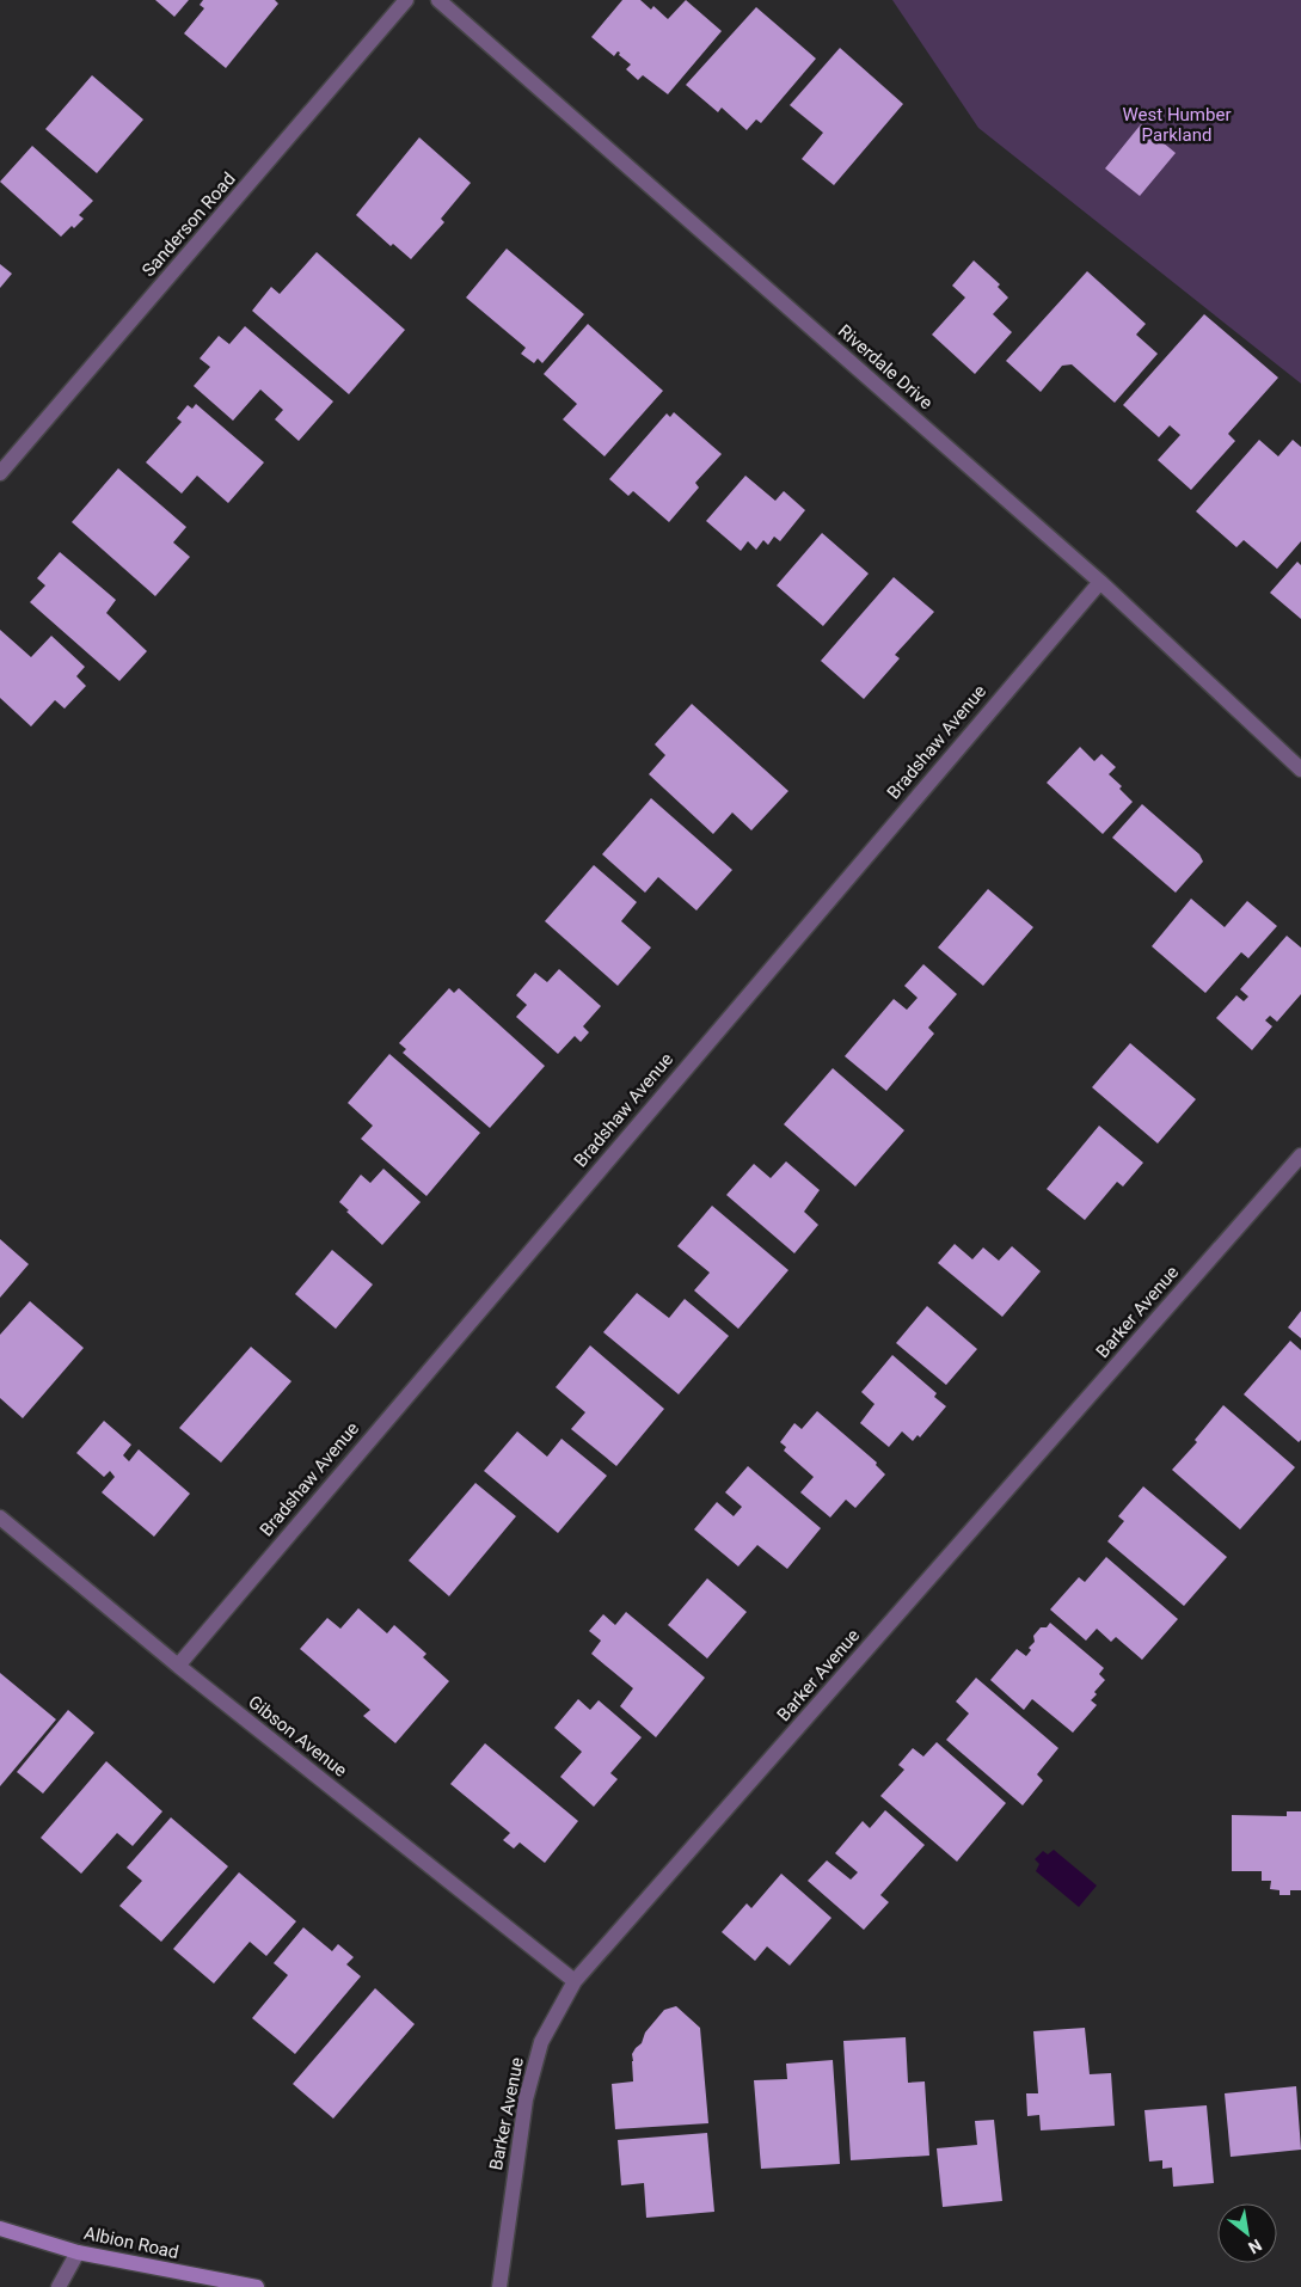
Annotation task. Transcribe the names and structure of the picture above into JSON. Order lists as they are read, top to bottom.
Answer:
{
  "streets": {
    "main road": ["Albion Road"],
    "street": [
      "Sanderson Road",
      "Riverdale Drive",
      "Bradshaw Avenue",
      "Barker Avenue",
      "Gibson Avenue"
    ]
  },
  "crossings": [
    ["Riverdale Drive", "Bradshaw Avenue"],
    ["Bradshaw Avenue", "Gibson Avenue"],
    ["Barker Avenue", "Gibson Avenue"]
  ],
  "parks": ["West Humber Parkland"],
  "north": "bottom right"
}
